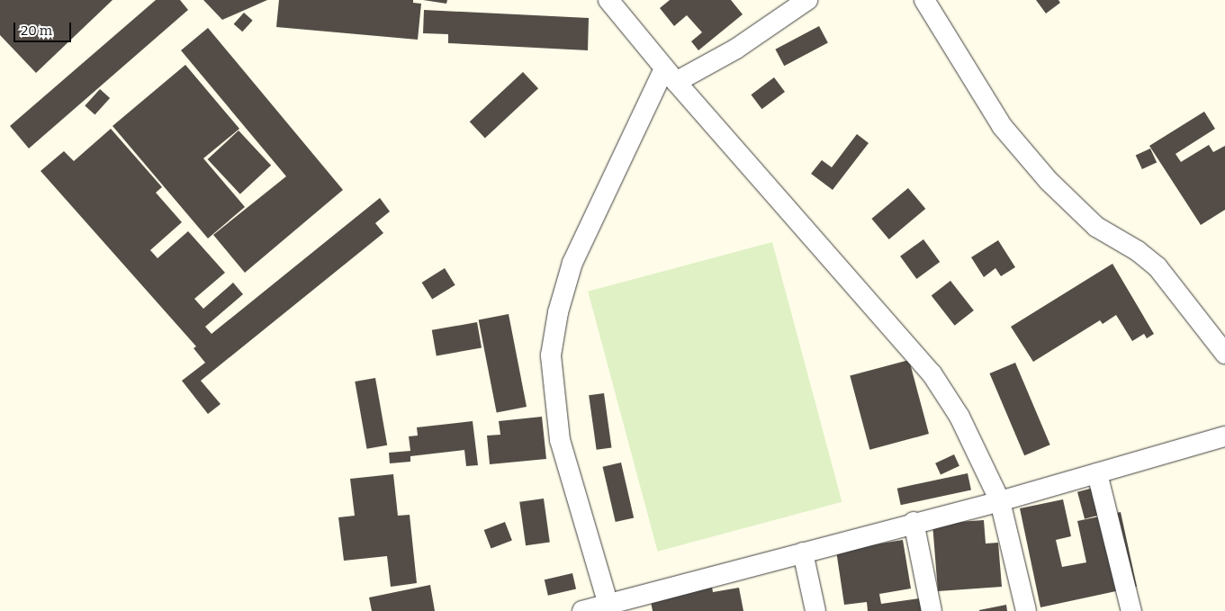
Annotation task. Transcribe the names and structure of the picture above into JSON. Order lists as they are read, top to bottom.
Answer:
{
  "scale_bar": "20 m"
}
